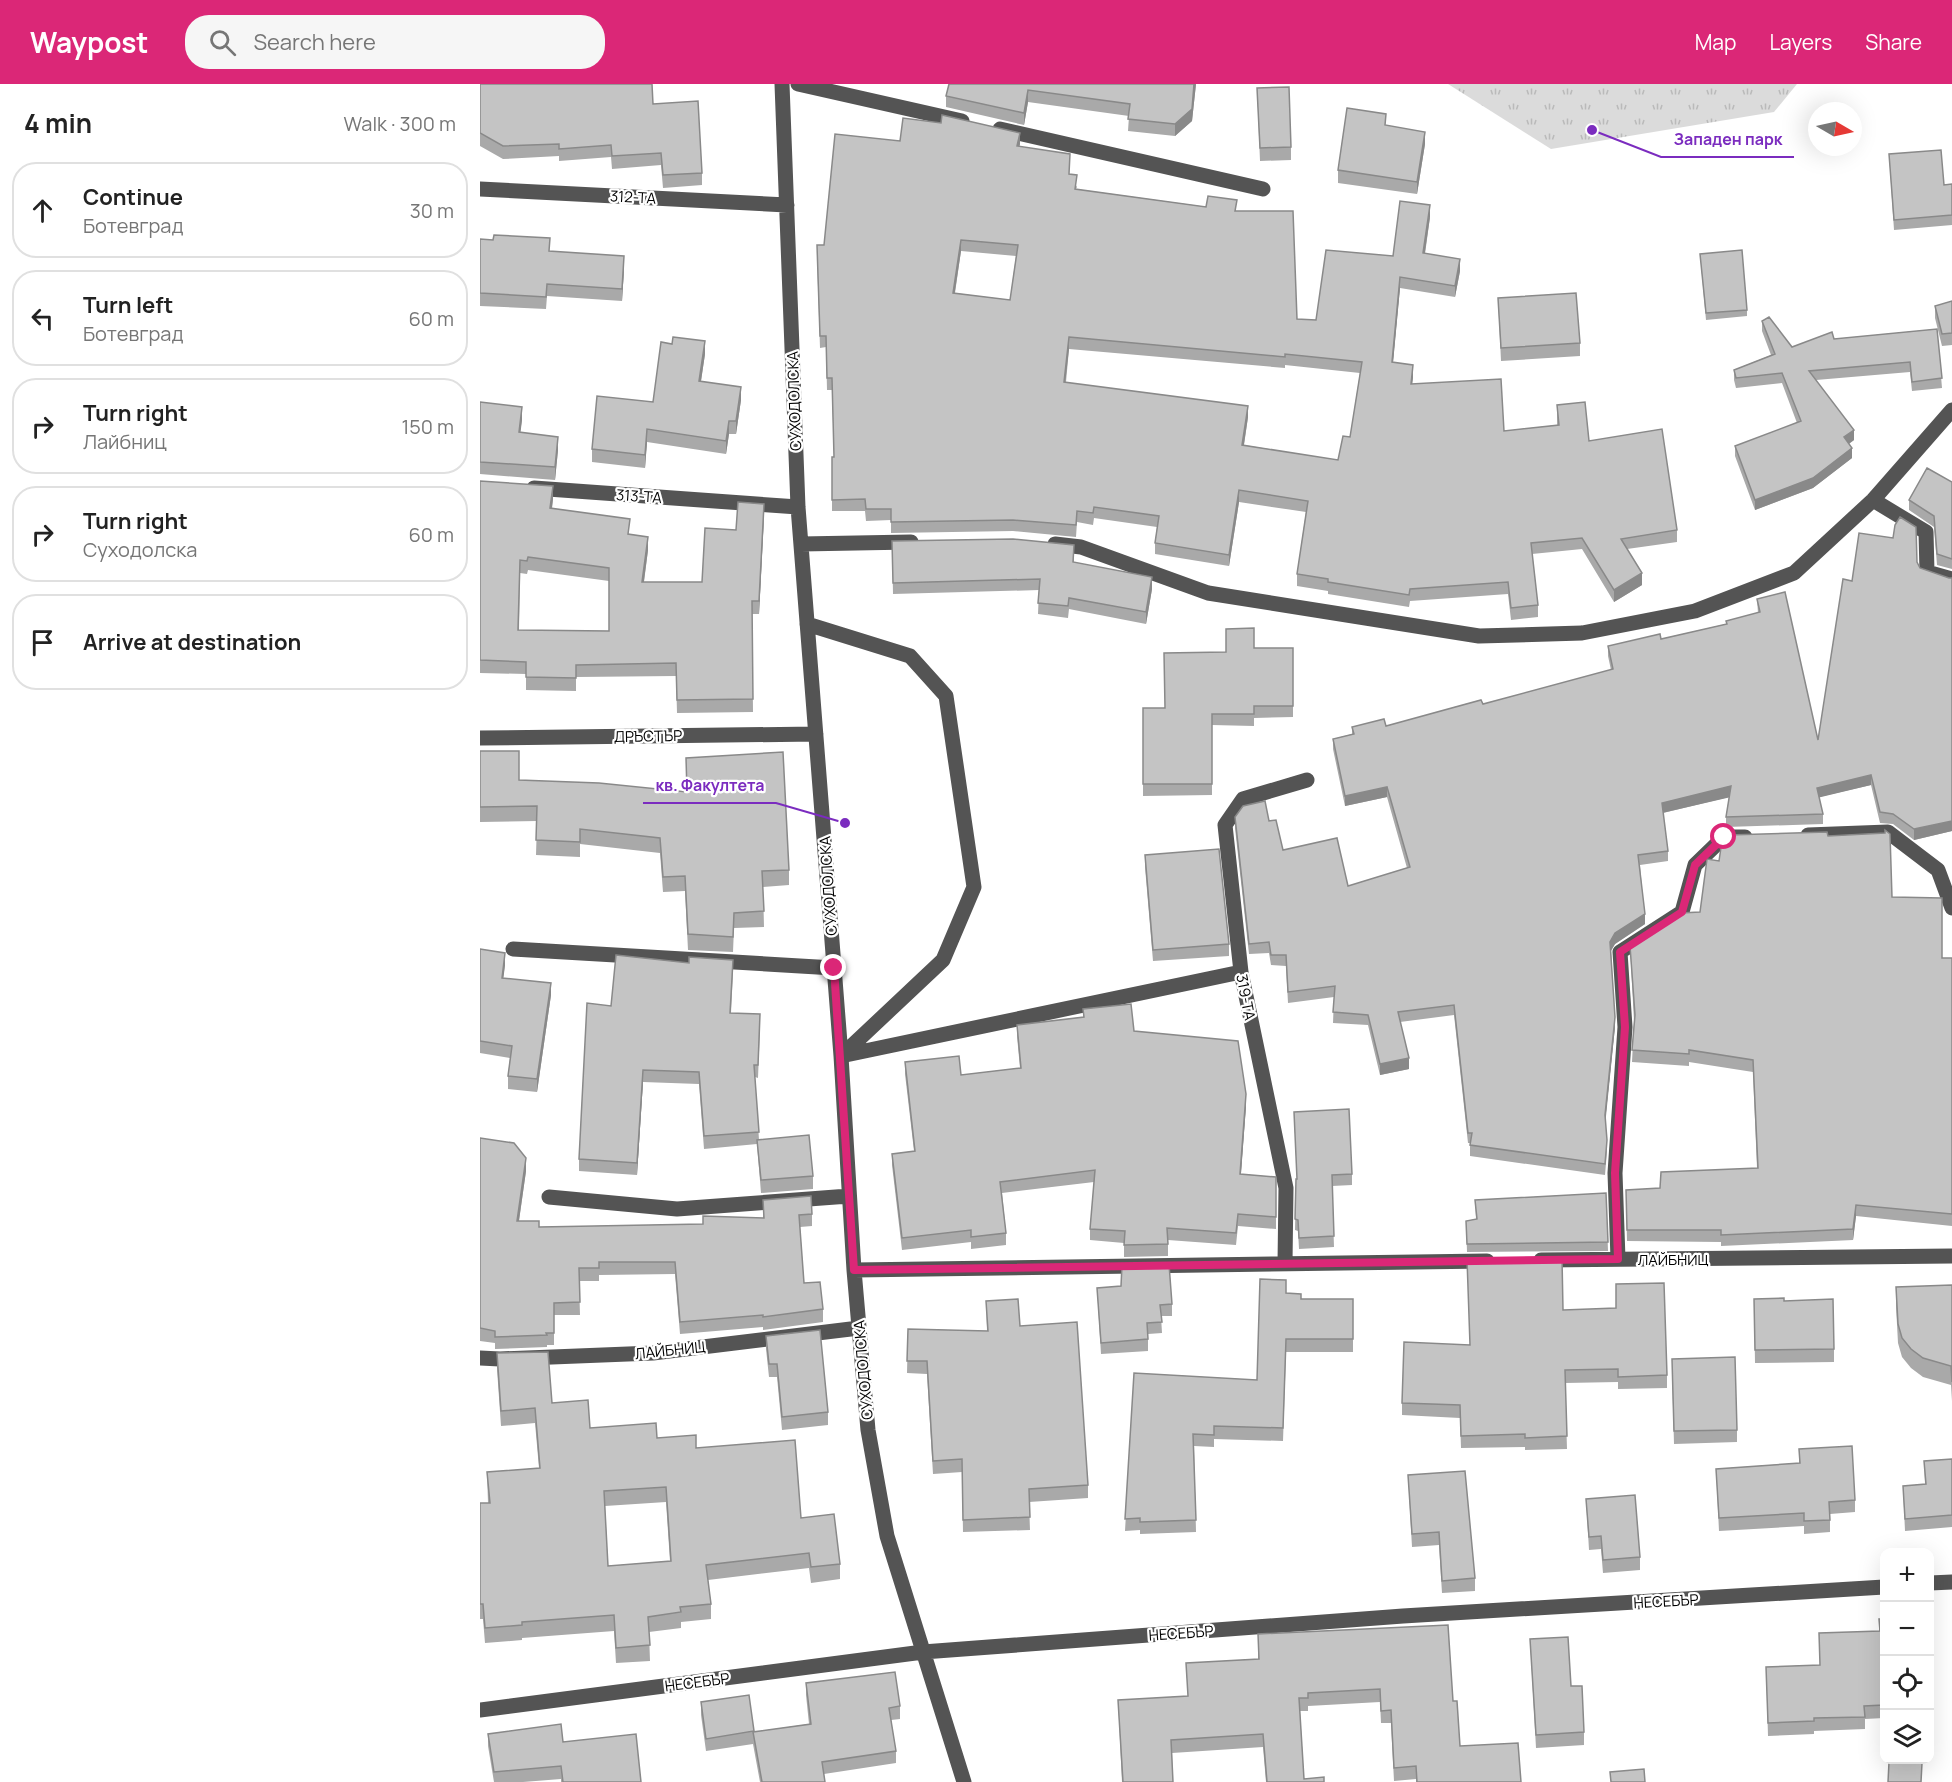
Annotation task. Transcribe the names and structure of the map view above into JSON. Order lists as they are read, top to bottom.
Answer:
{
  "streets": {
    "street": [
      "312-ТА",
      "СУХОДОЛСКА",
      "313-ТА",
      "ДРЪСТЪР",
      "319-ТА",
      "ЛАЙБНИЦ",
      "НЕСЕБЪР"
    ]
  },
  "crossings": [
    ["312-ТА", "СУХОДОЛСКА"],
    ["СУХОДОЛСКА", "313-ТА"],
    ["СУХОДОЛСКА", "ДРЪСТЪР"],
    ["СУХОДОЛСКА", "ЛАЙБНИЦ"],
    ["СУХОДОЛСКА", "НЕСЕБЪР"]
  ],
  "places": ["Западен парк", "кв. Факултета"],
  "north": "right",
  "page": {
    "header": "Waypost",
    "search": "Search here",
    "nav": ["Map", "Layers", "Share"],
    "heading": ["4 min", "Walk · 300 m"],
    "list": [
      ["Continue", "Ботевград", "30 m"],
      ["Turn left", "Ботевград", "60 m"],
      ["Turn right", "Лайбниц", "150 m"],
      ["Turn right", "Суходолска", "60 m"],
      "Arrive at destination"
    ],
    "map_buttons": ["+", "−"]
  }
}
